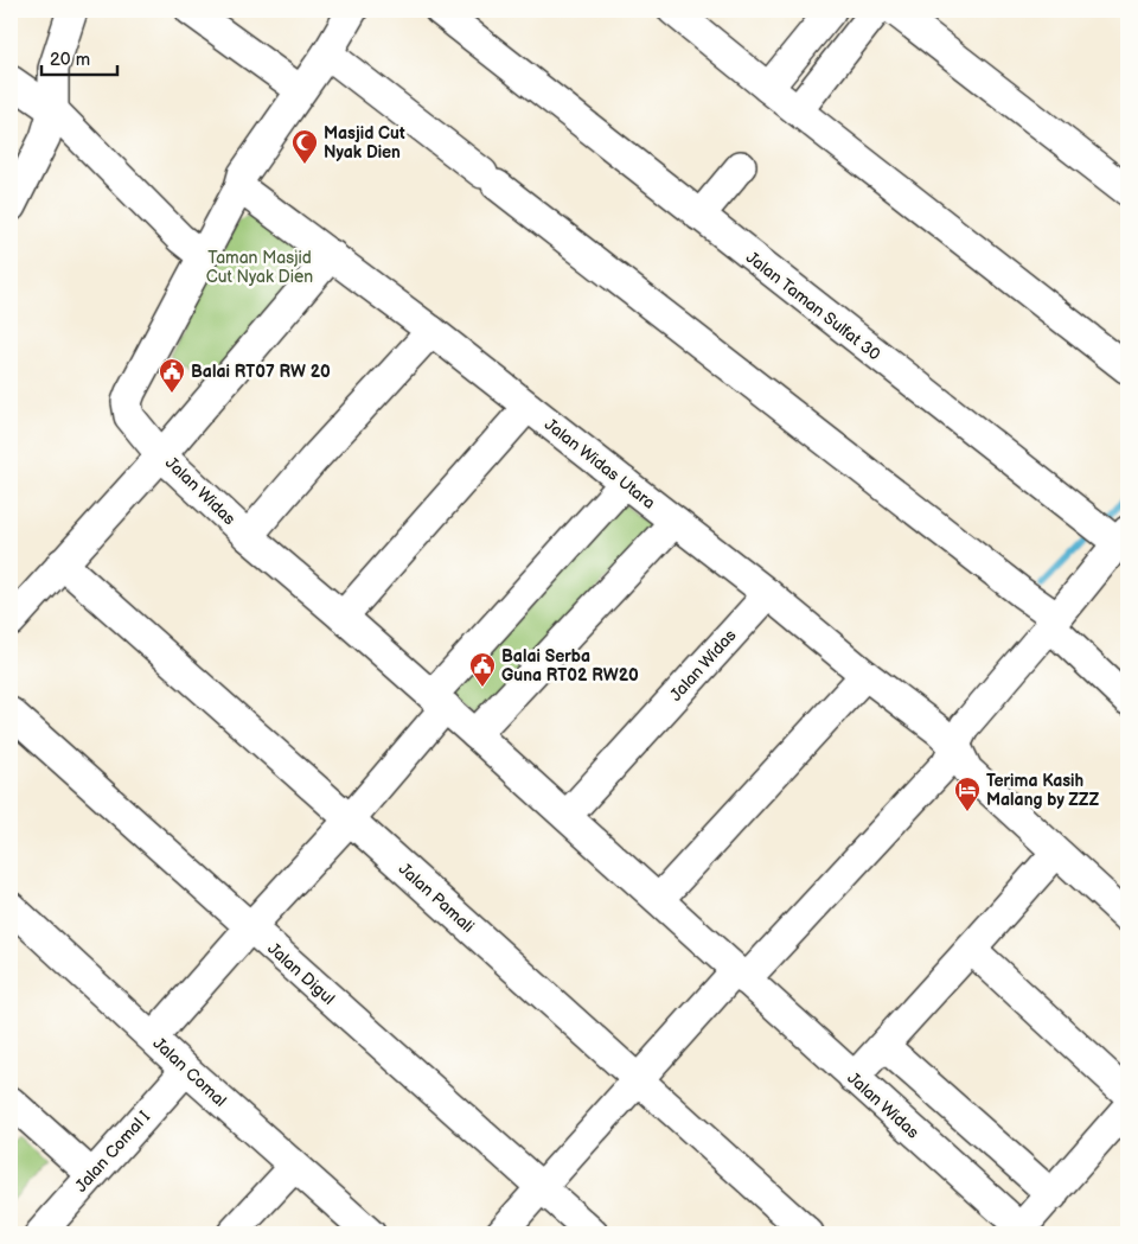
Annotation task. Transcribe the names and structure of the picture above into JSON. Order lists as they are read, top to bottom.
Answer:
{
  "streets": {
    "street": [
      "Jalan Taman Sulfat 30",
      "Jalan Widas Utara",
      "Jalan Widas",
      "Jalan Pamali",
      "Jalan Digul",
      "Jalan Comal",
      "Jalan Comal I"
    ]
  },
  "crossings": [
    ["Jalan Widas Utara", "Jalan Widas"],
    ["Jalan Comal", "Jalan Comal I"]
  ],
  "parks": ["Taman Masjid Cut Nyak Dien"],
  "places": {
    "mosque": ["Masjid Cut Nyak Dien"],
    "public building": ["Balai RT07 RW 20", "Balai Serba Guna RT02 RW20"],
    "hotel": ["Terima Kasih Malang by ZZZ"]
  },
  "scale_bar": "20 m"
}
